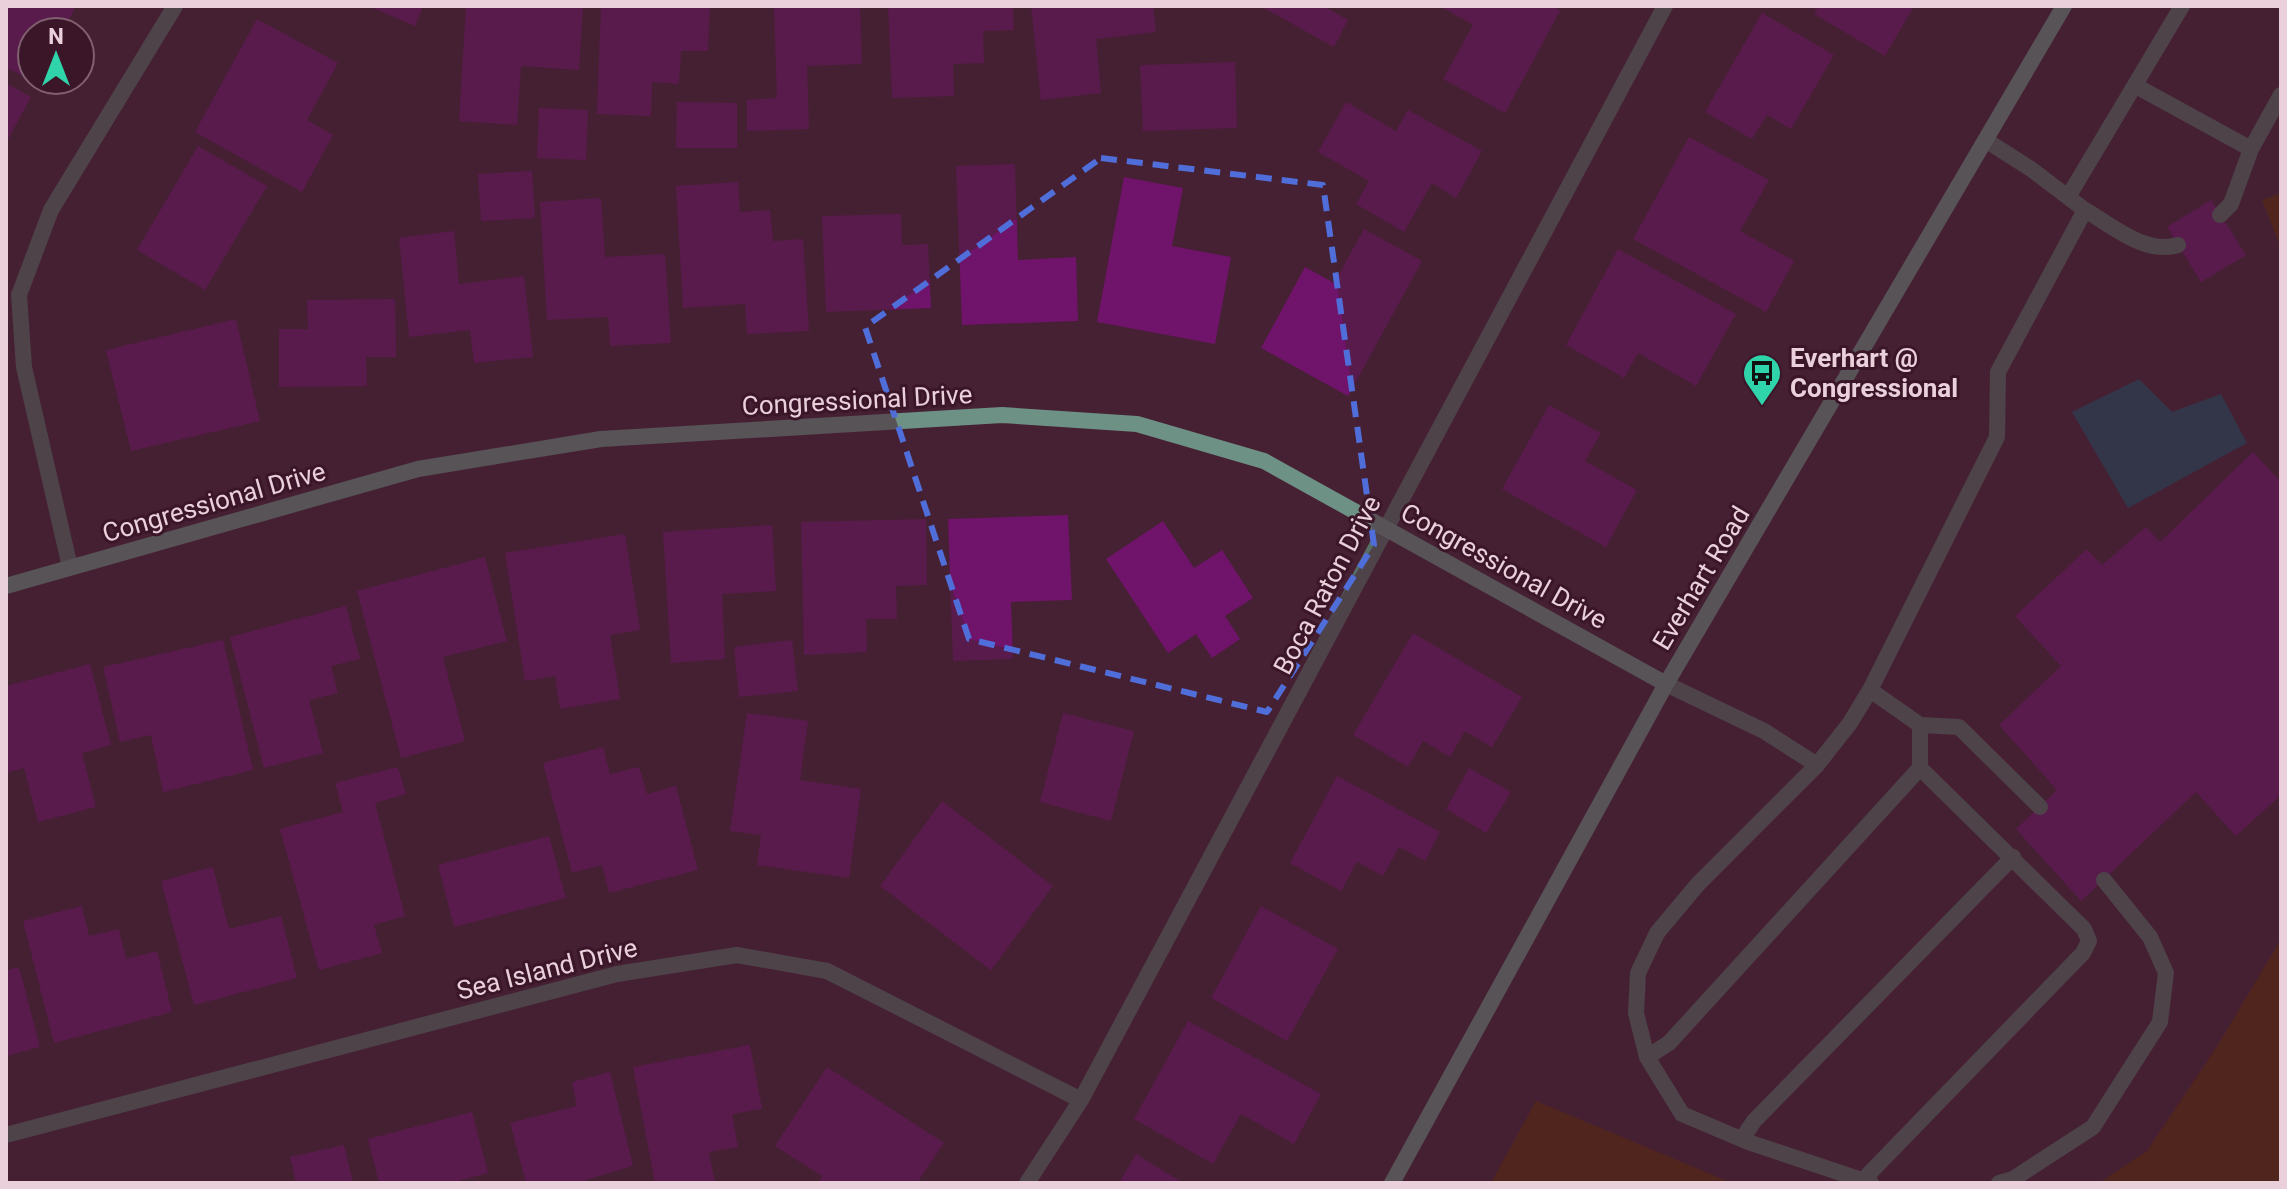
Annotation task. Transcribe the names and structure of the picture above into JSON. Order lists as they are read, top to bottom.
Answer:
{
  "streets": {
    "street": [
      "Congressional Drive",
      "Everhart Road",
      "Boca Raton Drive",
      "Sea Island Drive"
    ]
  },
  "crossings": [
    ["Congressional Drive", "Everhart Road"],
    ["Congressional Drive", "Boca Raton Drive"],
    ["Boca Raton Drive", "Sea Island Drive"]
  ],
  "places": {
    "bus stop": ["Everhart @ Congressional"]
  },
  "north": "top"
}
